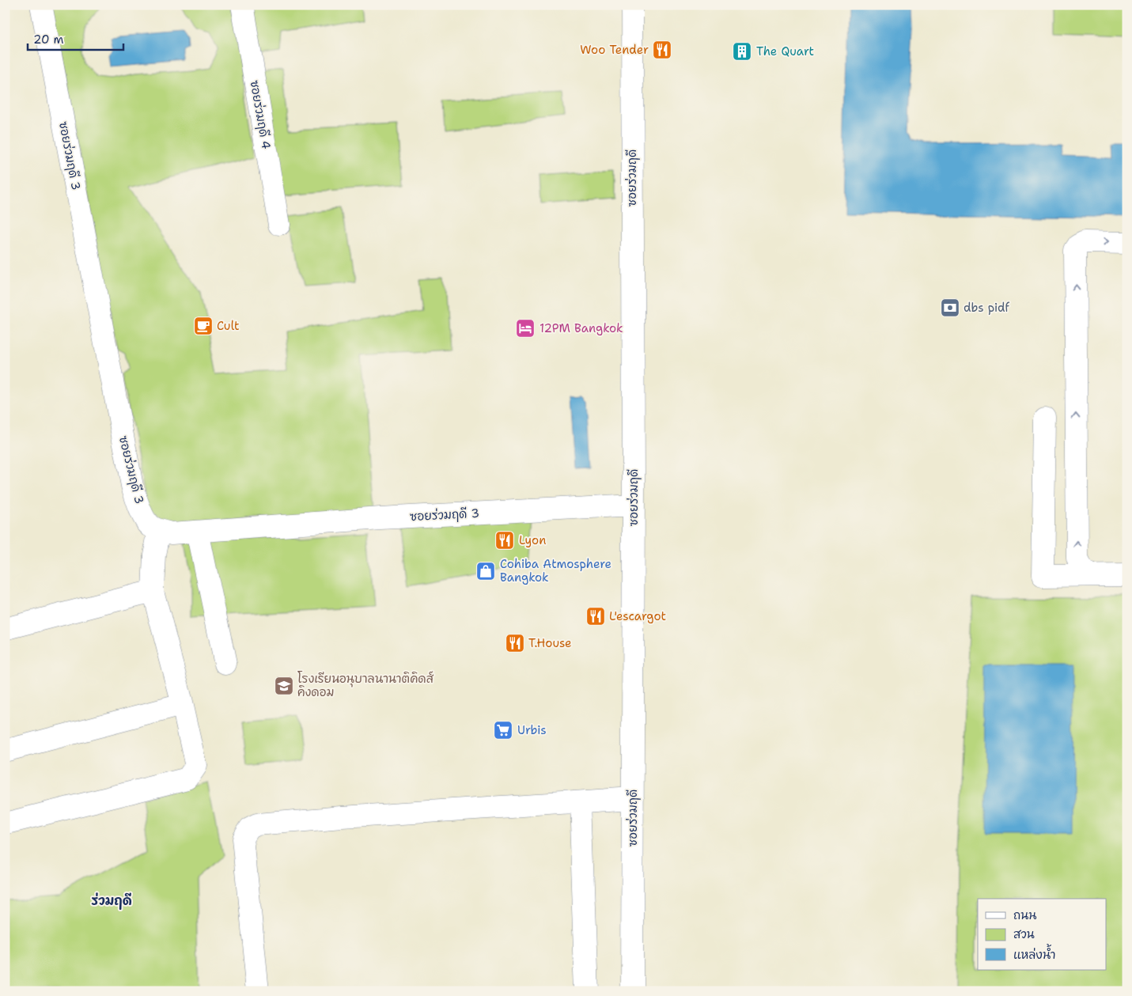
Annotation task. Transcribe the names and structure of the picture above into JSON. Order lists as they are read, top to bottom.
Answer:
{
  "streets": {
    "street": ["ซอยร่วมฤดี 4", "ซอยร่วมฤดี 3", "ซอยร่วมฤดี"]
  },
  "crossings": [
    ["ซอยร่วมฤดี 3", "ซอยร่วมฤดี"]
  ],
  "districts": ["ร่วมฤดี"],
  "places": {
    "restaurant": [
      "Woo Tender",
      "Lyon",
      "L'escargot",
      "T.House"
    ],
    "building": ["The Quart"],
    "bank": ["dbs pidf"],
    "cafe": ["Cult"],
    "hotel": ["12PM Bangkok"],
    "shop": ["Cohiba Atmosphere Bangkok"],
    "school or university": ["โรงเรียนอนุบาลนานาติคิดส์ คิงดอม"],
    "supermarket": ["Urbis"]
  },
  "legend": ["ถนน", "สวน", "แหล่งน้ำ"],
  "scale_bar": "20 m"
}
